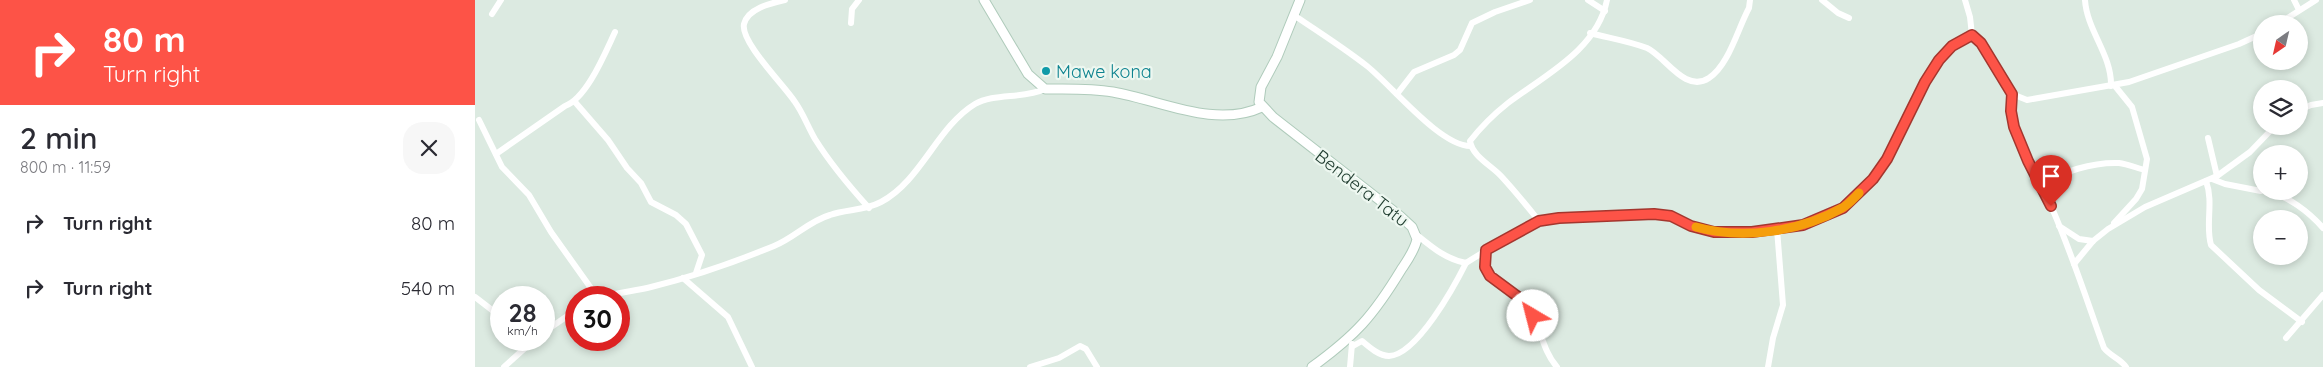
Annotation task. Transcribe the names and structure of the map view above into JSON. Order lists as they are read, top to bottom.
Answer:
{
  "streets": {
    "main road": ["Bendera Tatu"]
  },
  "places": ["Mawe kona"],
  "north": "bottom left",
  "page": {
    "turn": ["80 m", "Turn right"],
    "map_buttons": ["+", "−"],
    "heading": ["2 min", "800 m · 11:59"],
    "list": [
      {
        "name": "Turn right",
        "value": "80 m"
      },
      {
        "name": "Turn right",
        "value": "540 m"
      }
    ],
    "speed": "28 km/h",
    "limit": "30"
  }
}
